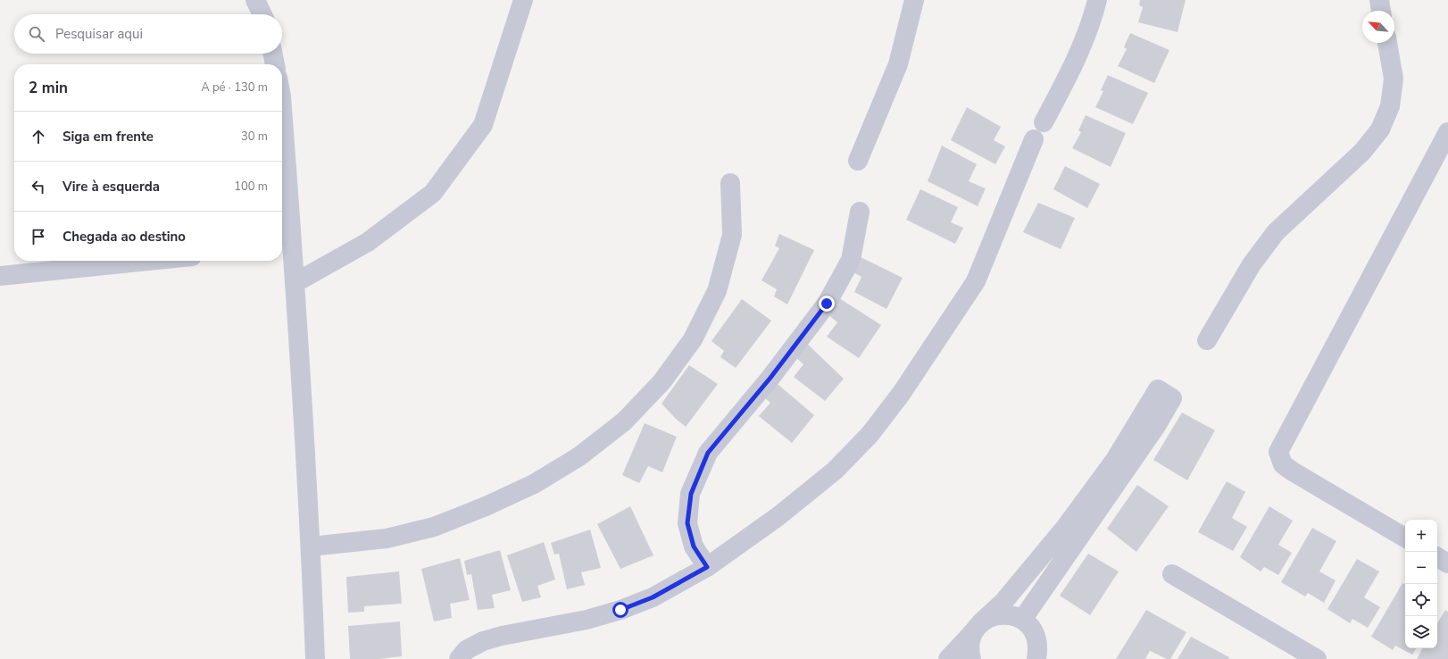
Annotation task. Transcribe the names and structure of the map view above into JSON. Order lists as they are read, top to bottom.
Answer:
{
  "north": "top left",
  "page": {
    "search": "Pesquisar aqui",
    "heading": ["2 min", "A pé · 130 m"],
    "list": [
      ["Siga em frente", "30 m"],
      ["Vire à esquerda", "100 m"],
      "Chegada ao destino"
    ],
    "map_buttons": ["+", "−"]
  }
}
